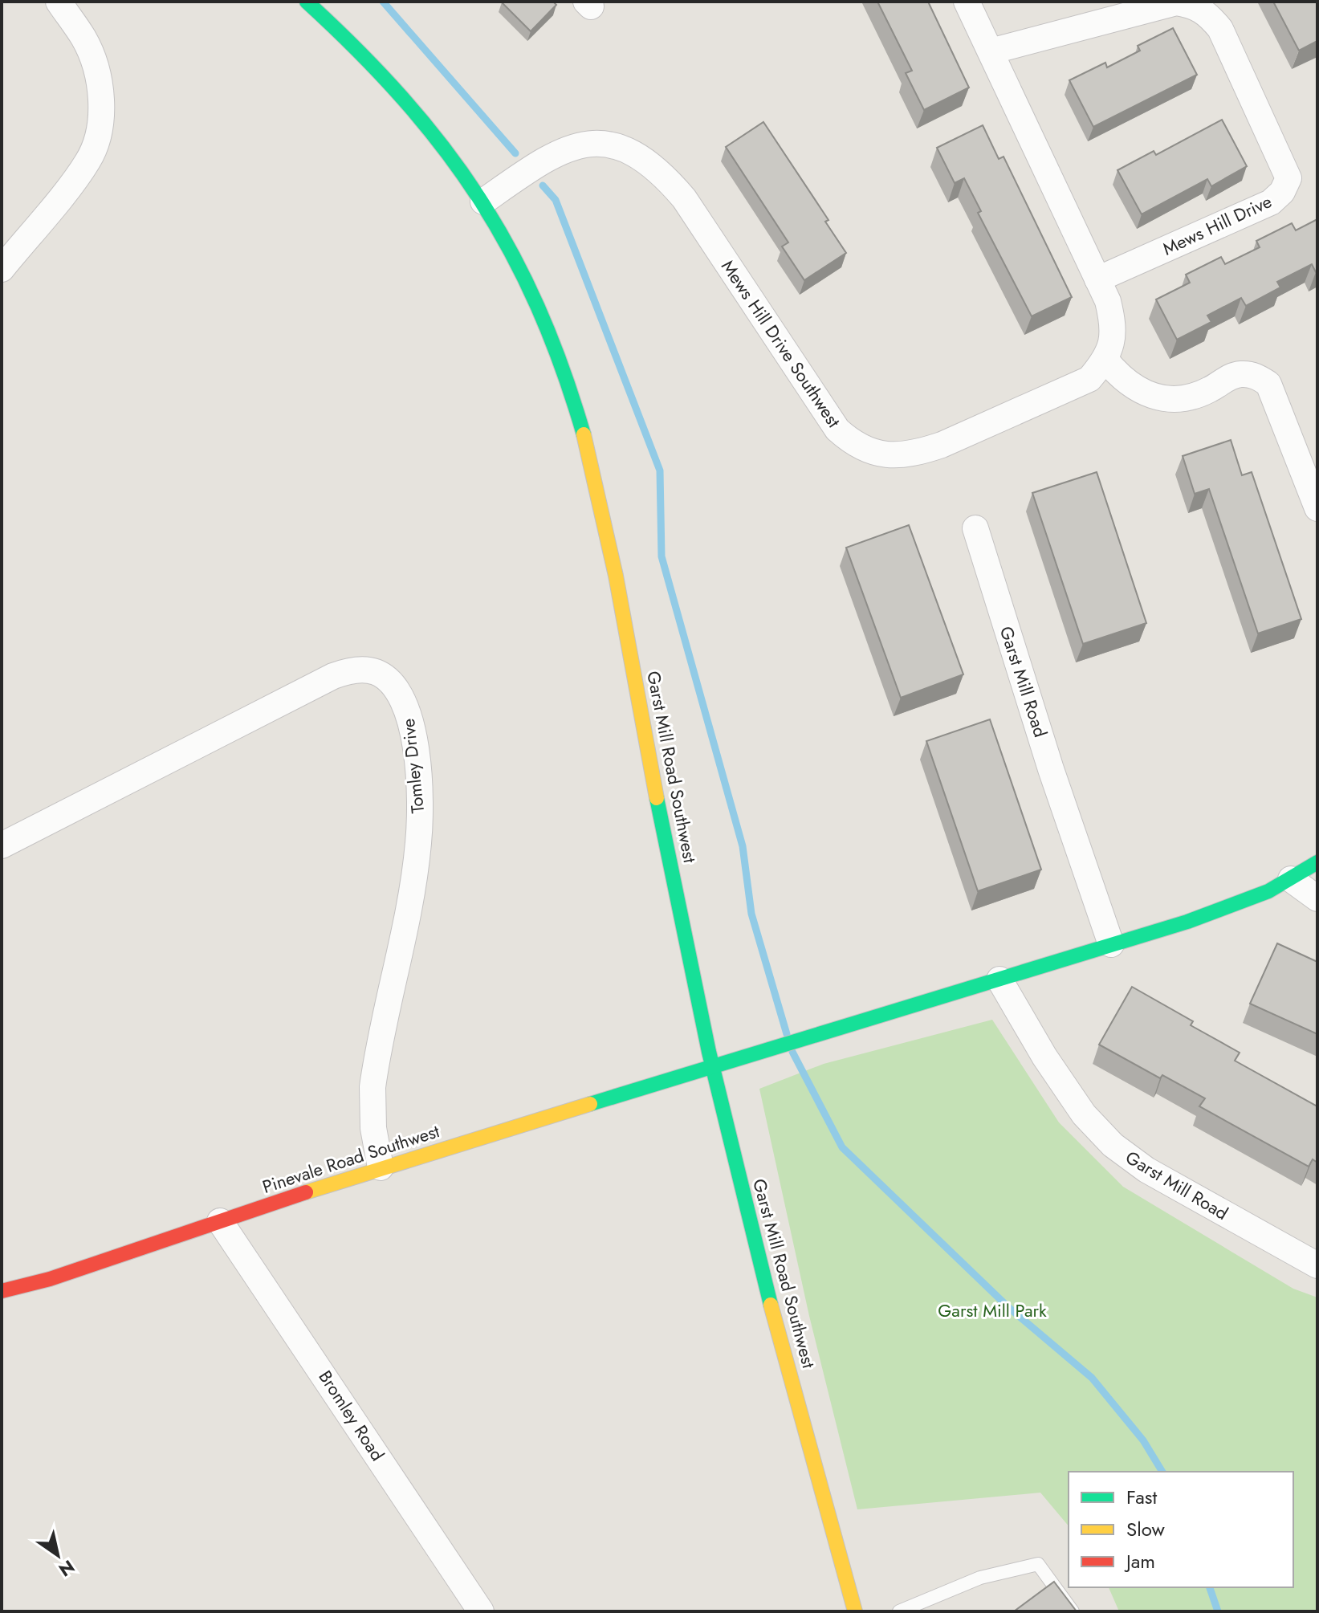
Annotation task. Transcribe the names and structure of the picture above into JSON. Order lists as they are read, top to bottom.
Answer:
{
  "streets": {
    "street": [
      "Mews Hill Drive",
      "Mews Hill Drive Southwest",
      "Garst Mill Road",
      "Tomley Drive",
      "Garst Mill Road Southwest",
      "Pinevale Road Southwest",
      "Bromley Road"
    ]
  },
  "crossings": [
    ["Mews Hill Drive Southwest", "Garst Mill Road Southwest"],
    ["Tomley Drive", "Pinevale Road Southwest"],
    ["Garst Mill Road Southwest", "Pinevale Road Southwest"],
    ["Pinevale Road Southwest", "Bromley Road"]
  ],
  "parks": ["Garst Mill Park"],
  "legend": ["Fast", "Slow", "Jam"],
  "north": "bottom right"
}
